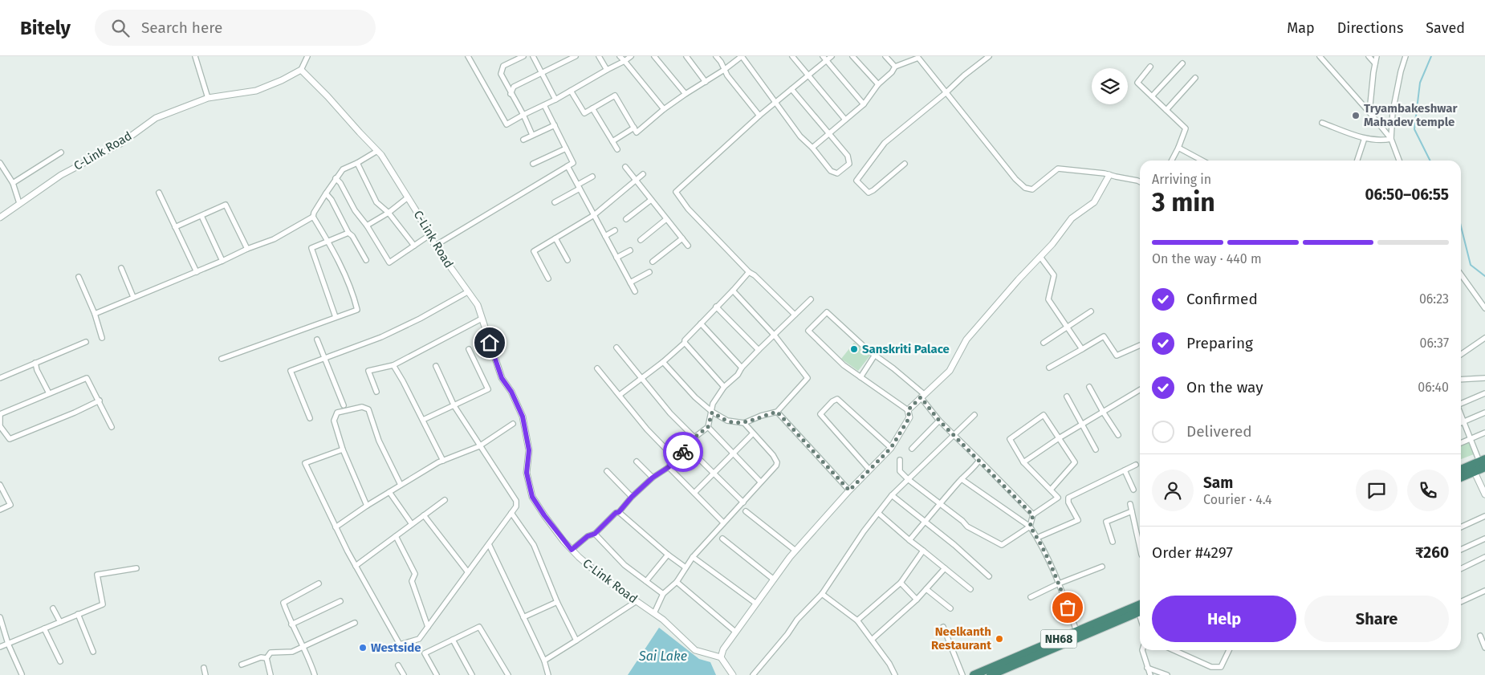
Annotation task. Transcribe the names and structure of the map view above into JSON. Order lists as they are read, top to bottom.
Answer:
{
  "streets": {
    "highway": ["NH68"],
    "street": ["C-Link Road"]
  },
  "water": ["Sai Lake"],
  "places": [
    "Tryambakeshwar Mahadev temple",
    "Sanskriti Palace",
    "Neelkanth Restaurant",
    "Westside"
  ],
  "page": {
    "header": "Bitely",
    "search": "Search here",
    "nav": ["Map", "Directions", "Saved"],
    "heading": ["3 min", "Arriving in", "06:50–06:55"],
    "panel": [
      "Sam",
      "Courier · 4.4",
      "Order #4297",
      "₹260"
    ],
    "bar": "On the way · 440 m",
    "list": [
      ["Confirmed", "06:23"],
      ["Preparing", "06:37"],
      ["On the way", "06:40"],
      "Delivered"
    ],
    "buttons": ["Help", "Share"]
  }
}
